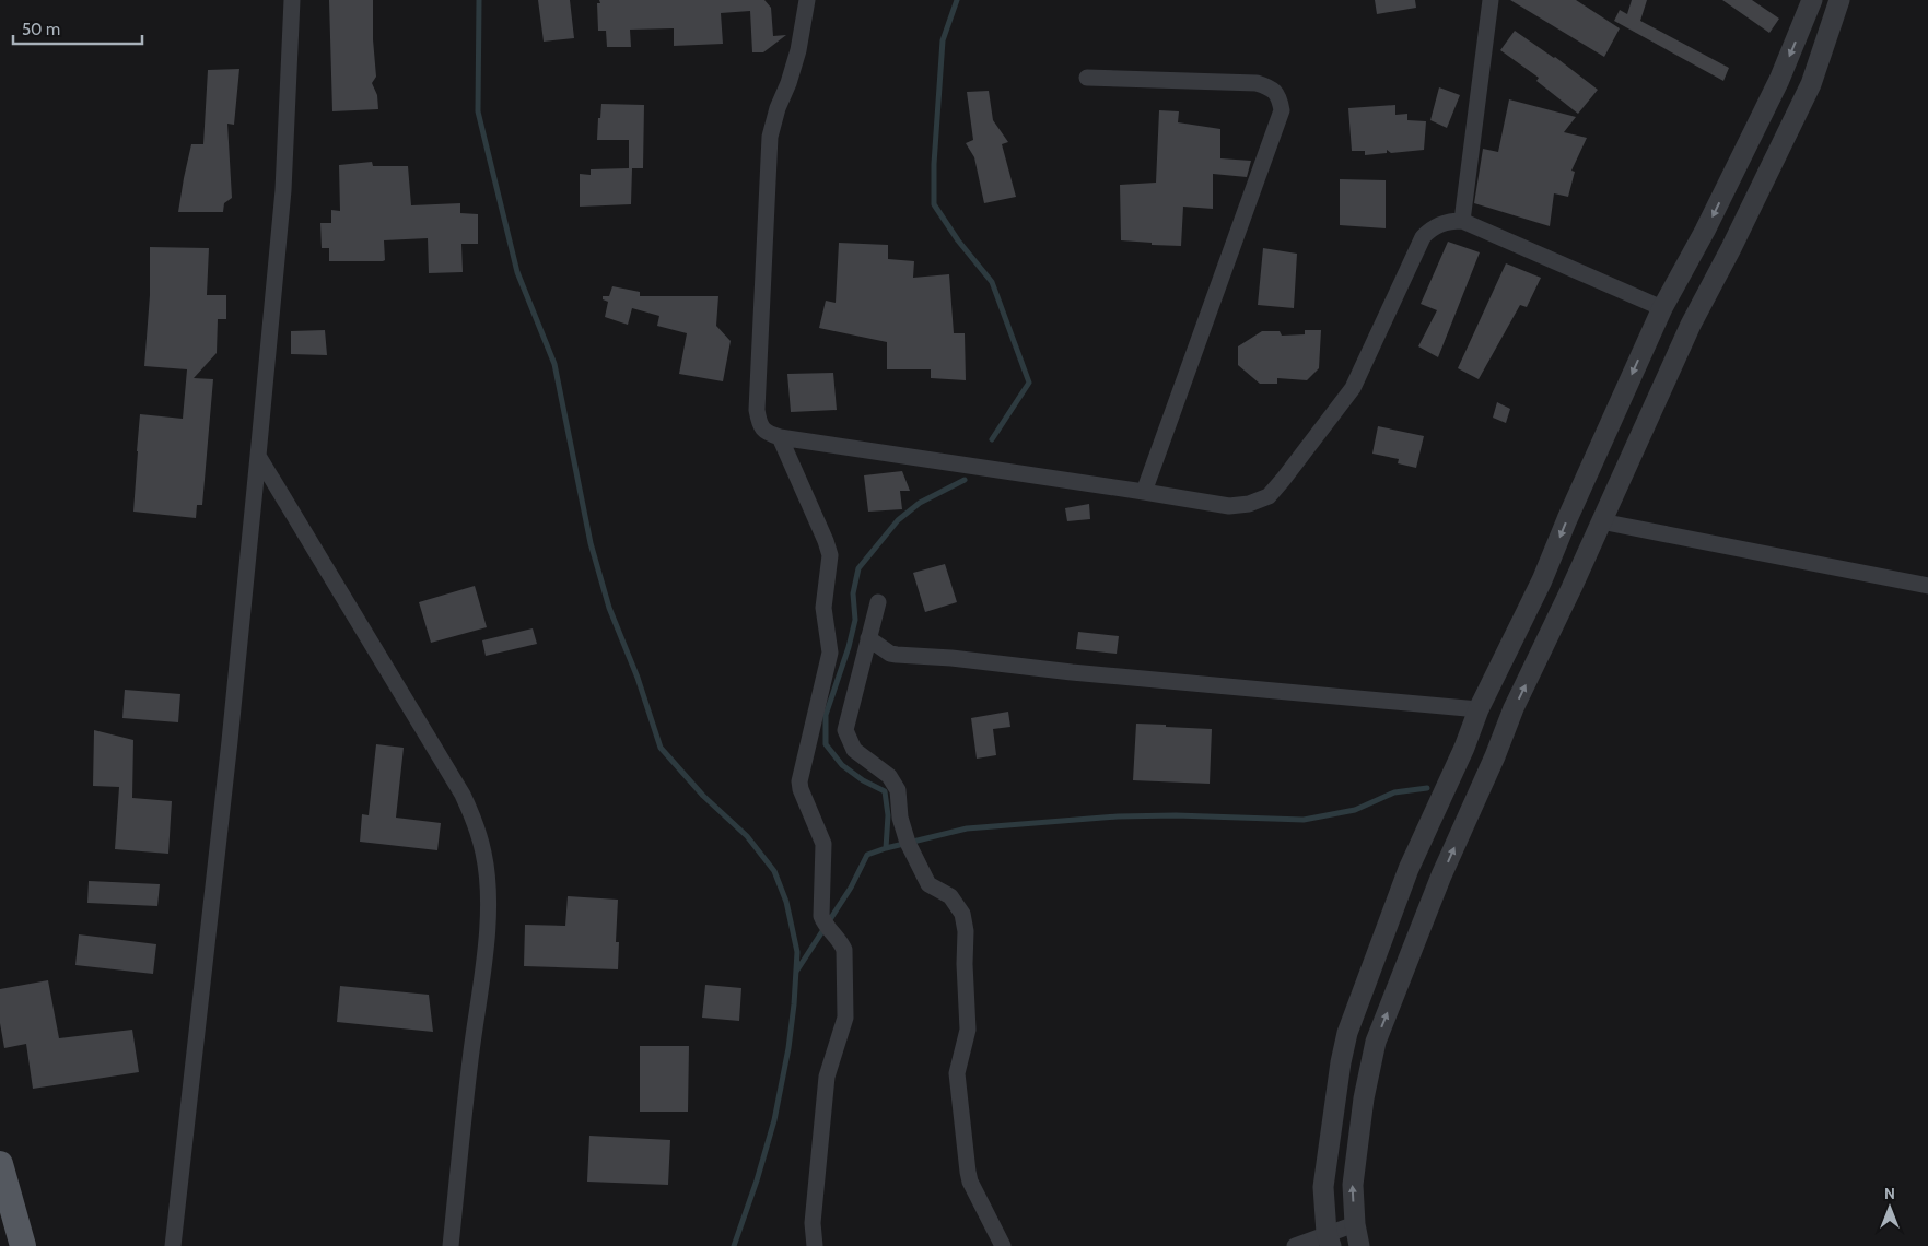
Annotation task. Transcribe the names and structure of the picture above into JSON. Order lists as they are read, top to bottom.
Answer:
{
  "scale_bar": "50 m",
  "north": "top"
}
